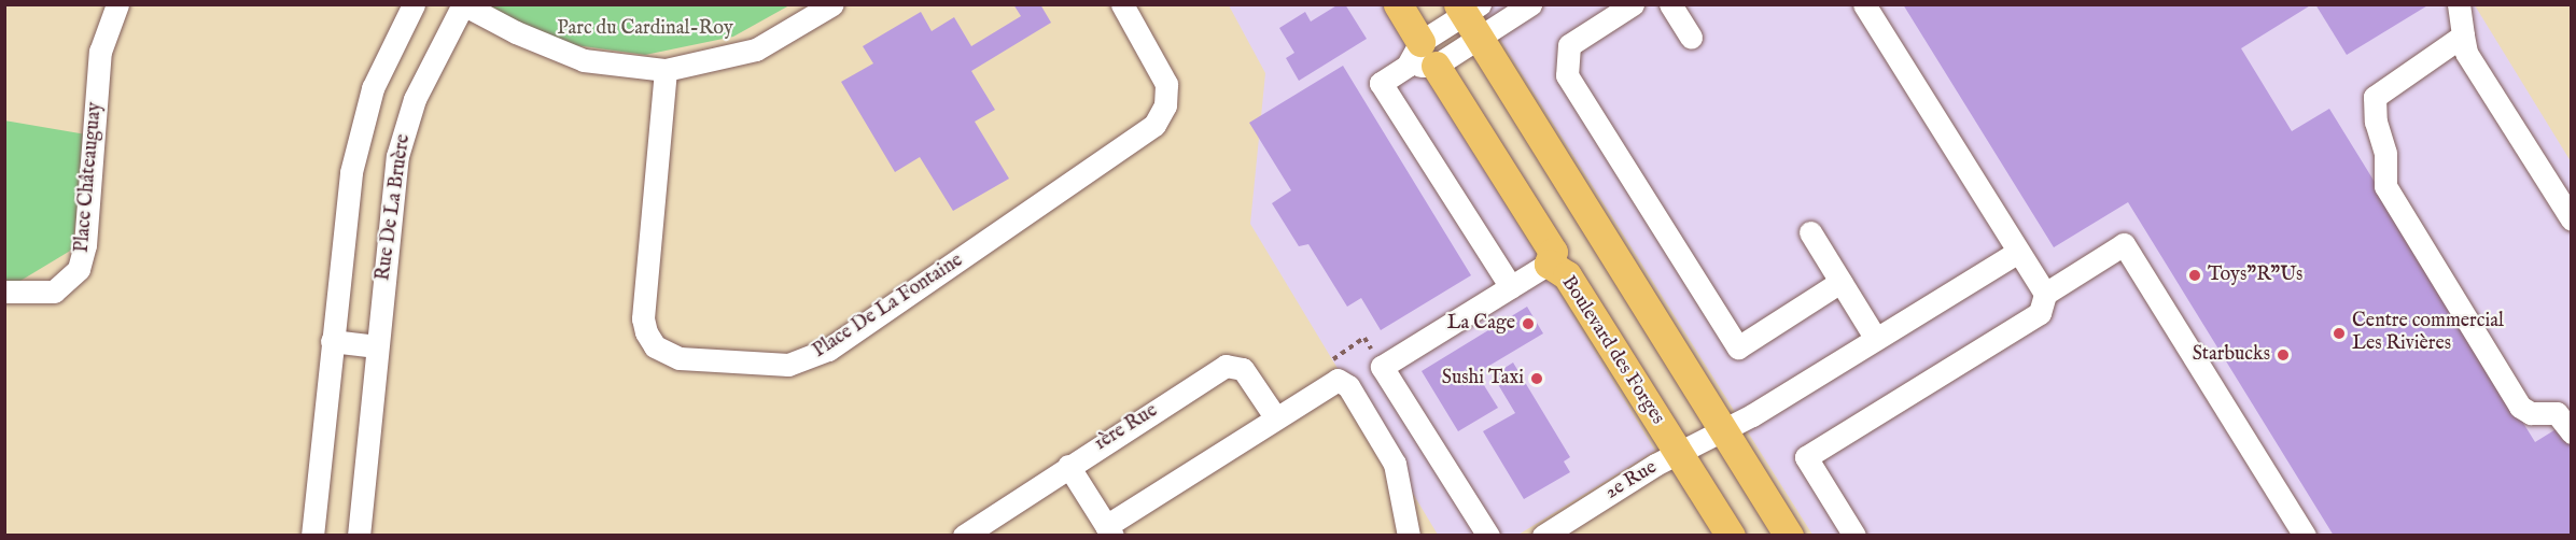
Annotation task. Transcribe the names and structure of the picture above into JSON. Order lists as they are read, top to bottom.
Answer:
{
  "streets": {
    "main road": ["Boulevard des Forges"],
    "street": [
      "Place Châteauguay",
      "Rue De La Bruère",
      "Place De La Fontaine",
      "1ère Rue",
      "2e Rue"
    ]
  },
  "crossings": [
    ["Boulevard des Forges", "2e Rue"]
  ],
  "parks": ["Parc du Cardinal-Roy"],
  "places": [
    "Toys\"R\"Us",
    "La Cage",
    "Centre commercial Les Rivières",
    "Starbucks",
    "Sushi Taxi"
  ]
}
